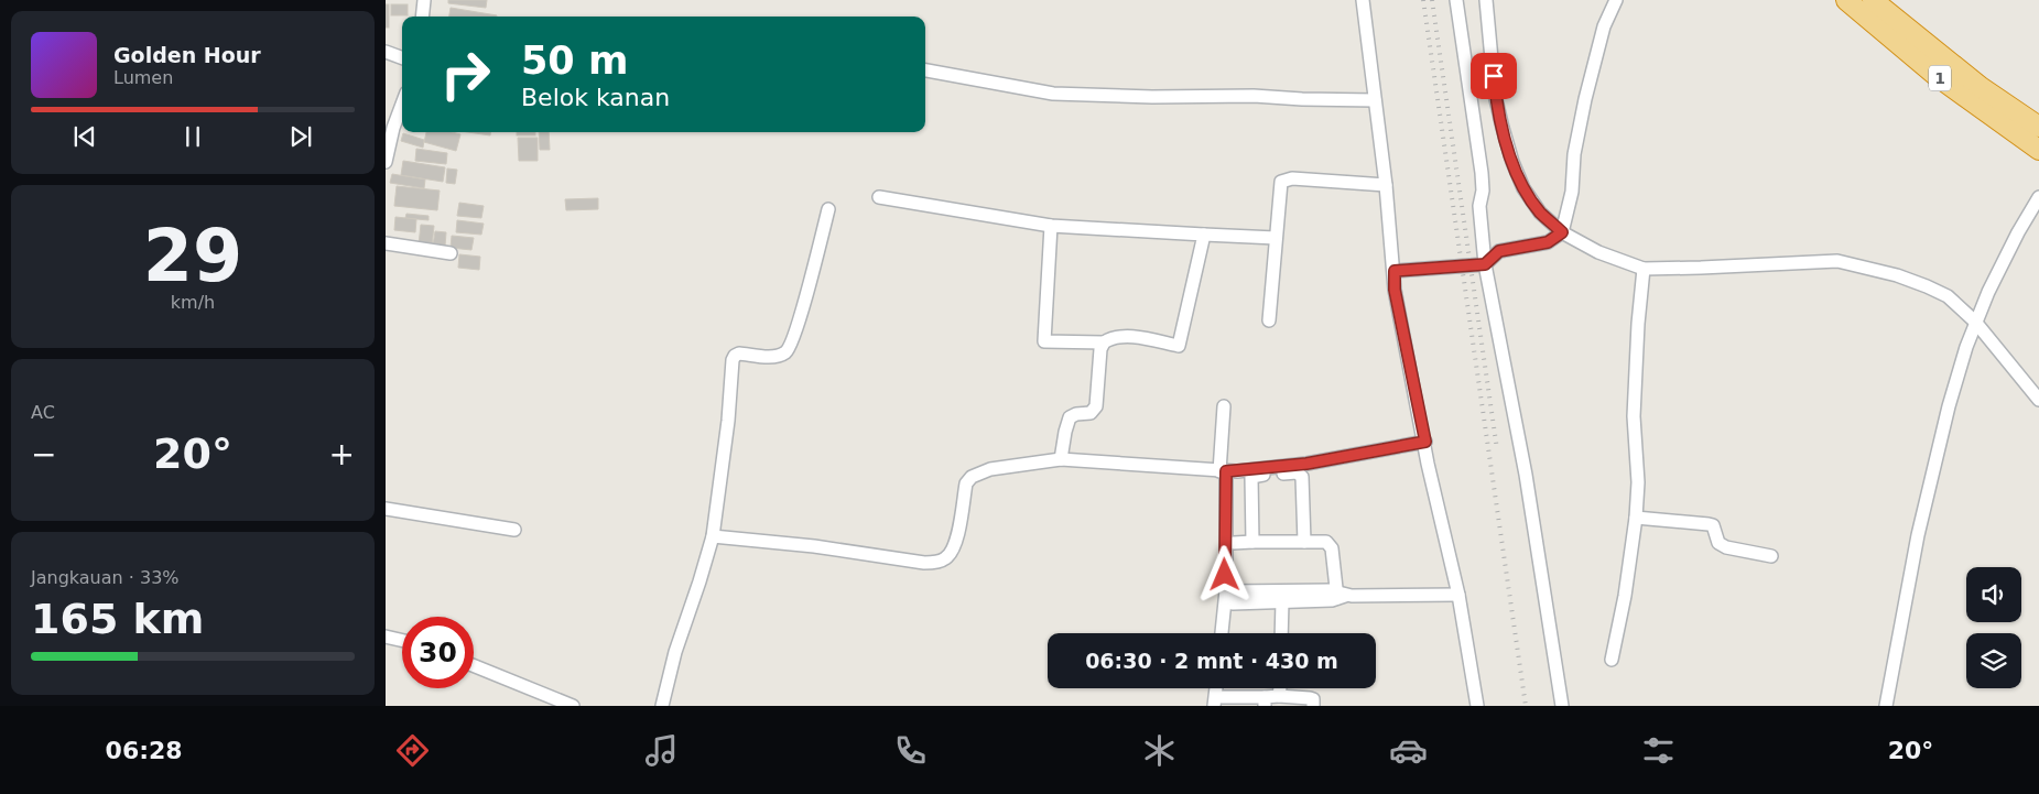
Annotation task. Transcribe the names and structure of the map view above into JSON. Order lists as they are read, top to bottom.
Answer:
{
  "streets": {
    "highway": ["1"]
  },
  "page": {
    "turn": ["50 m", "Belok kanan"],
    "song": ["Golden Hour", "Lumen"],
    "tile": [
      ["29", "km/h"],
      "AC",
      ["Jangkauan · 33%", "165 km"]
    ],
    "heat": ["−", "20°", "+"],
    "limit": "30",
    "trip": "06:30 · 2 mnt · 430 m",
    "tabs": ["06:28", "20°"]
  }
}
